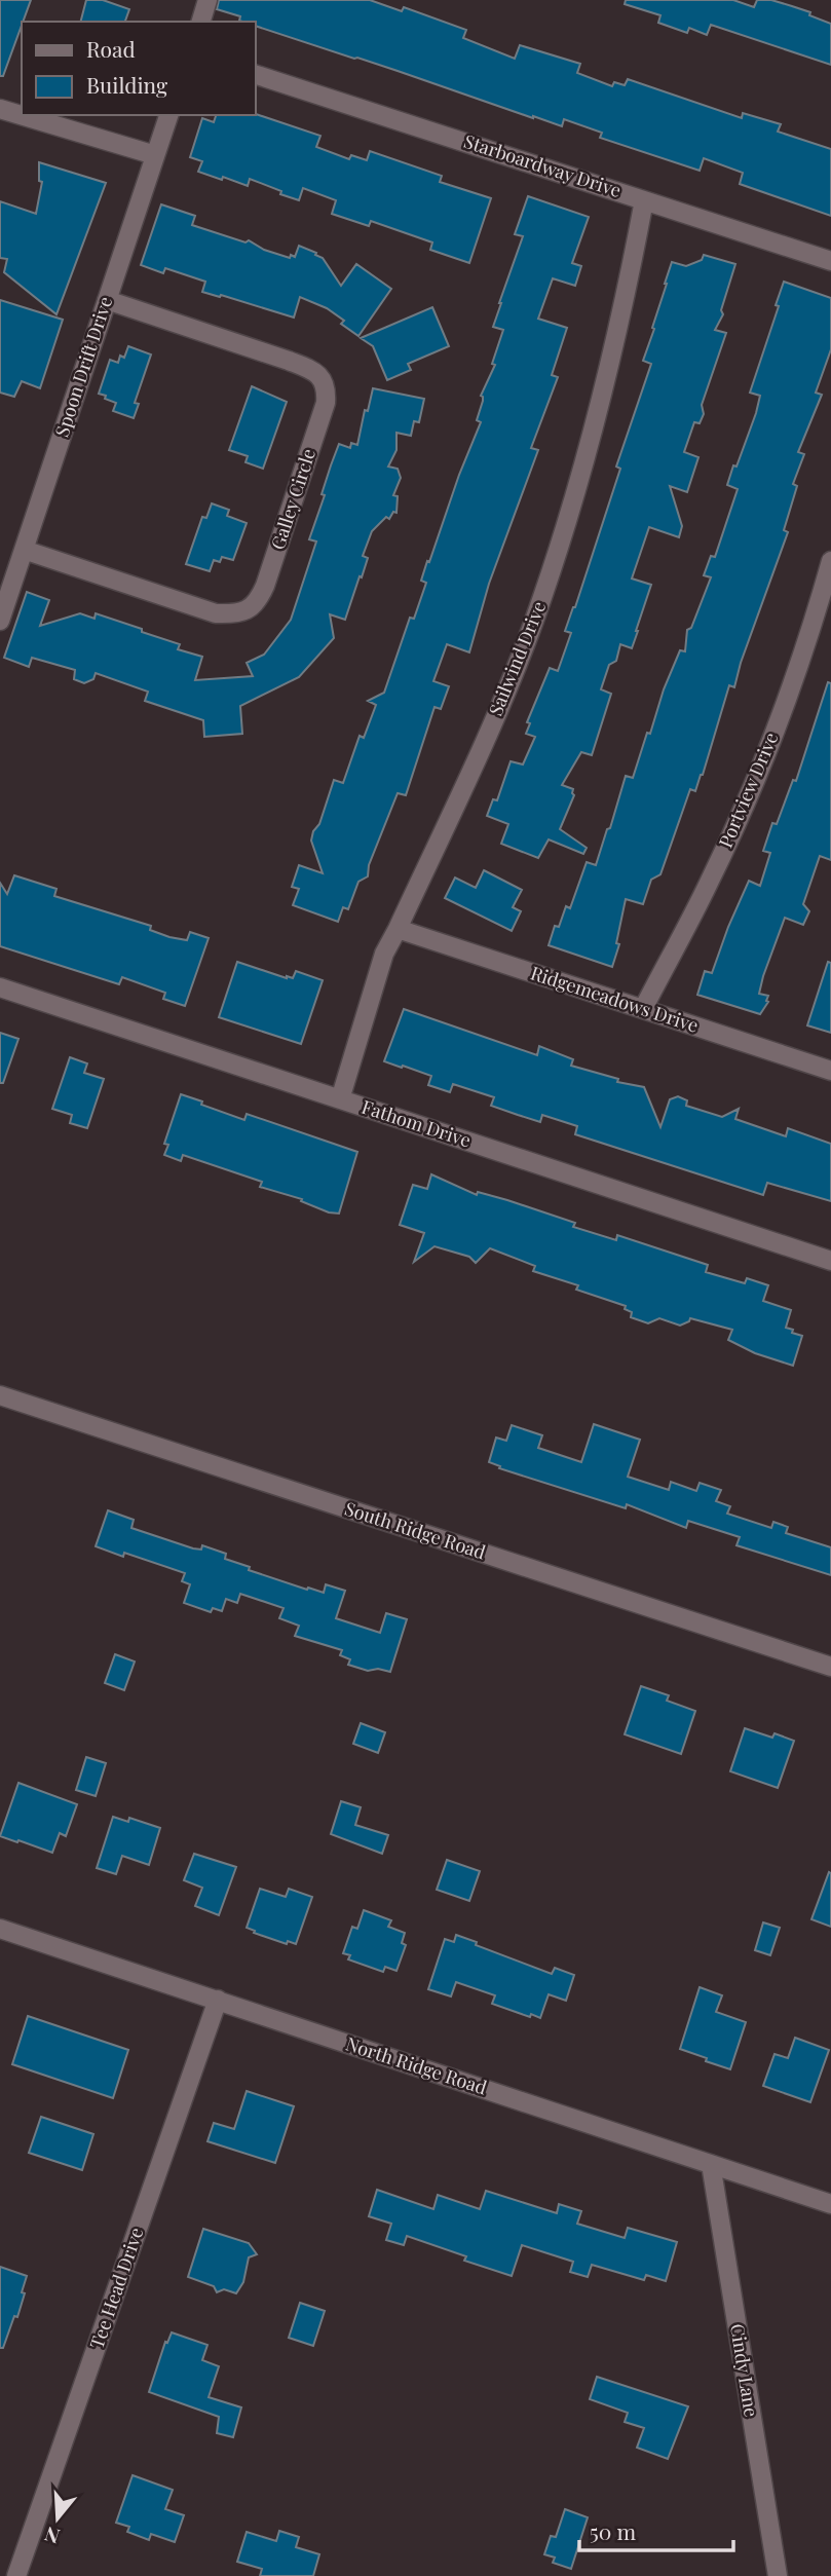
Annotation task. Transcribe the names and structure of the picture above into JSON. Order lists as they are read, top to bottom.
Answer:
{
  "streets": {
    "street": [
      "Starboardway Drive",
      "Spoon Drift Drive",
      "Galley Circle",
      "Sailwind Drive",
      "Portview Drive",
      "Ridgemeadows Drive",
      "Fathom Drive",
      "South Ridge Road",
      "North Ridge Road",
      "Tee Head Drive",
      "Cindy Lane"
    ]
  },
  "crossings": [
    ["Starboardway Drive", "Sailwind Drive"],
    ["Spoon Drift Drive", "Galley Circle"],
    ["Sailwind Drive", "Ridgemeadows Drive"],
    ["Sailwind Drive", "Fathom Drive"],
    ["Portview Drive", "Ridgemeadows Drive"],
    ["North Ridge Road", "Tee Head Drive"],
    ["North Ridge Road", "Cindy Lane"]
  ],
  "legend": ["Road", "Building"],
  "scale_bar": "50 m",
  "north": "bottom"
}
